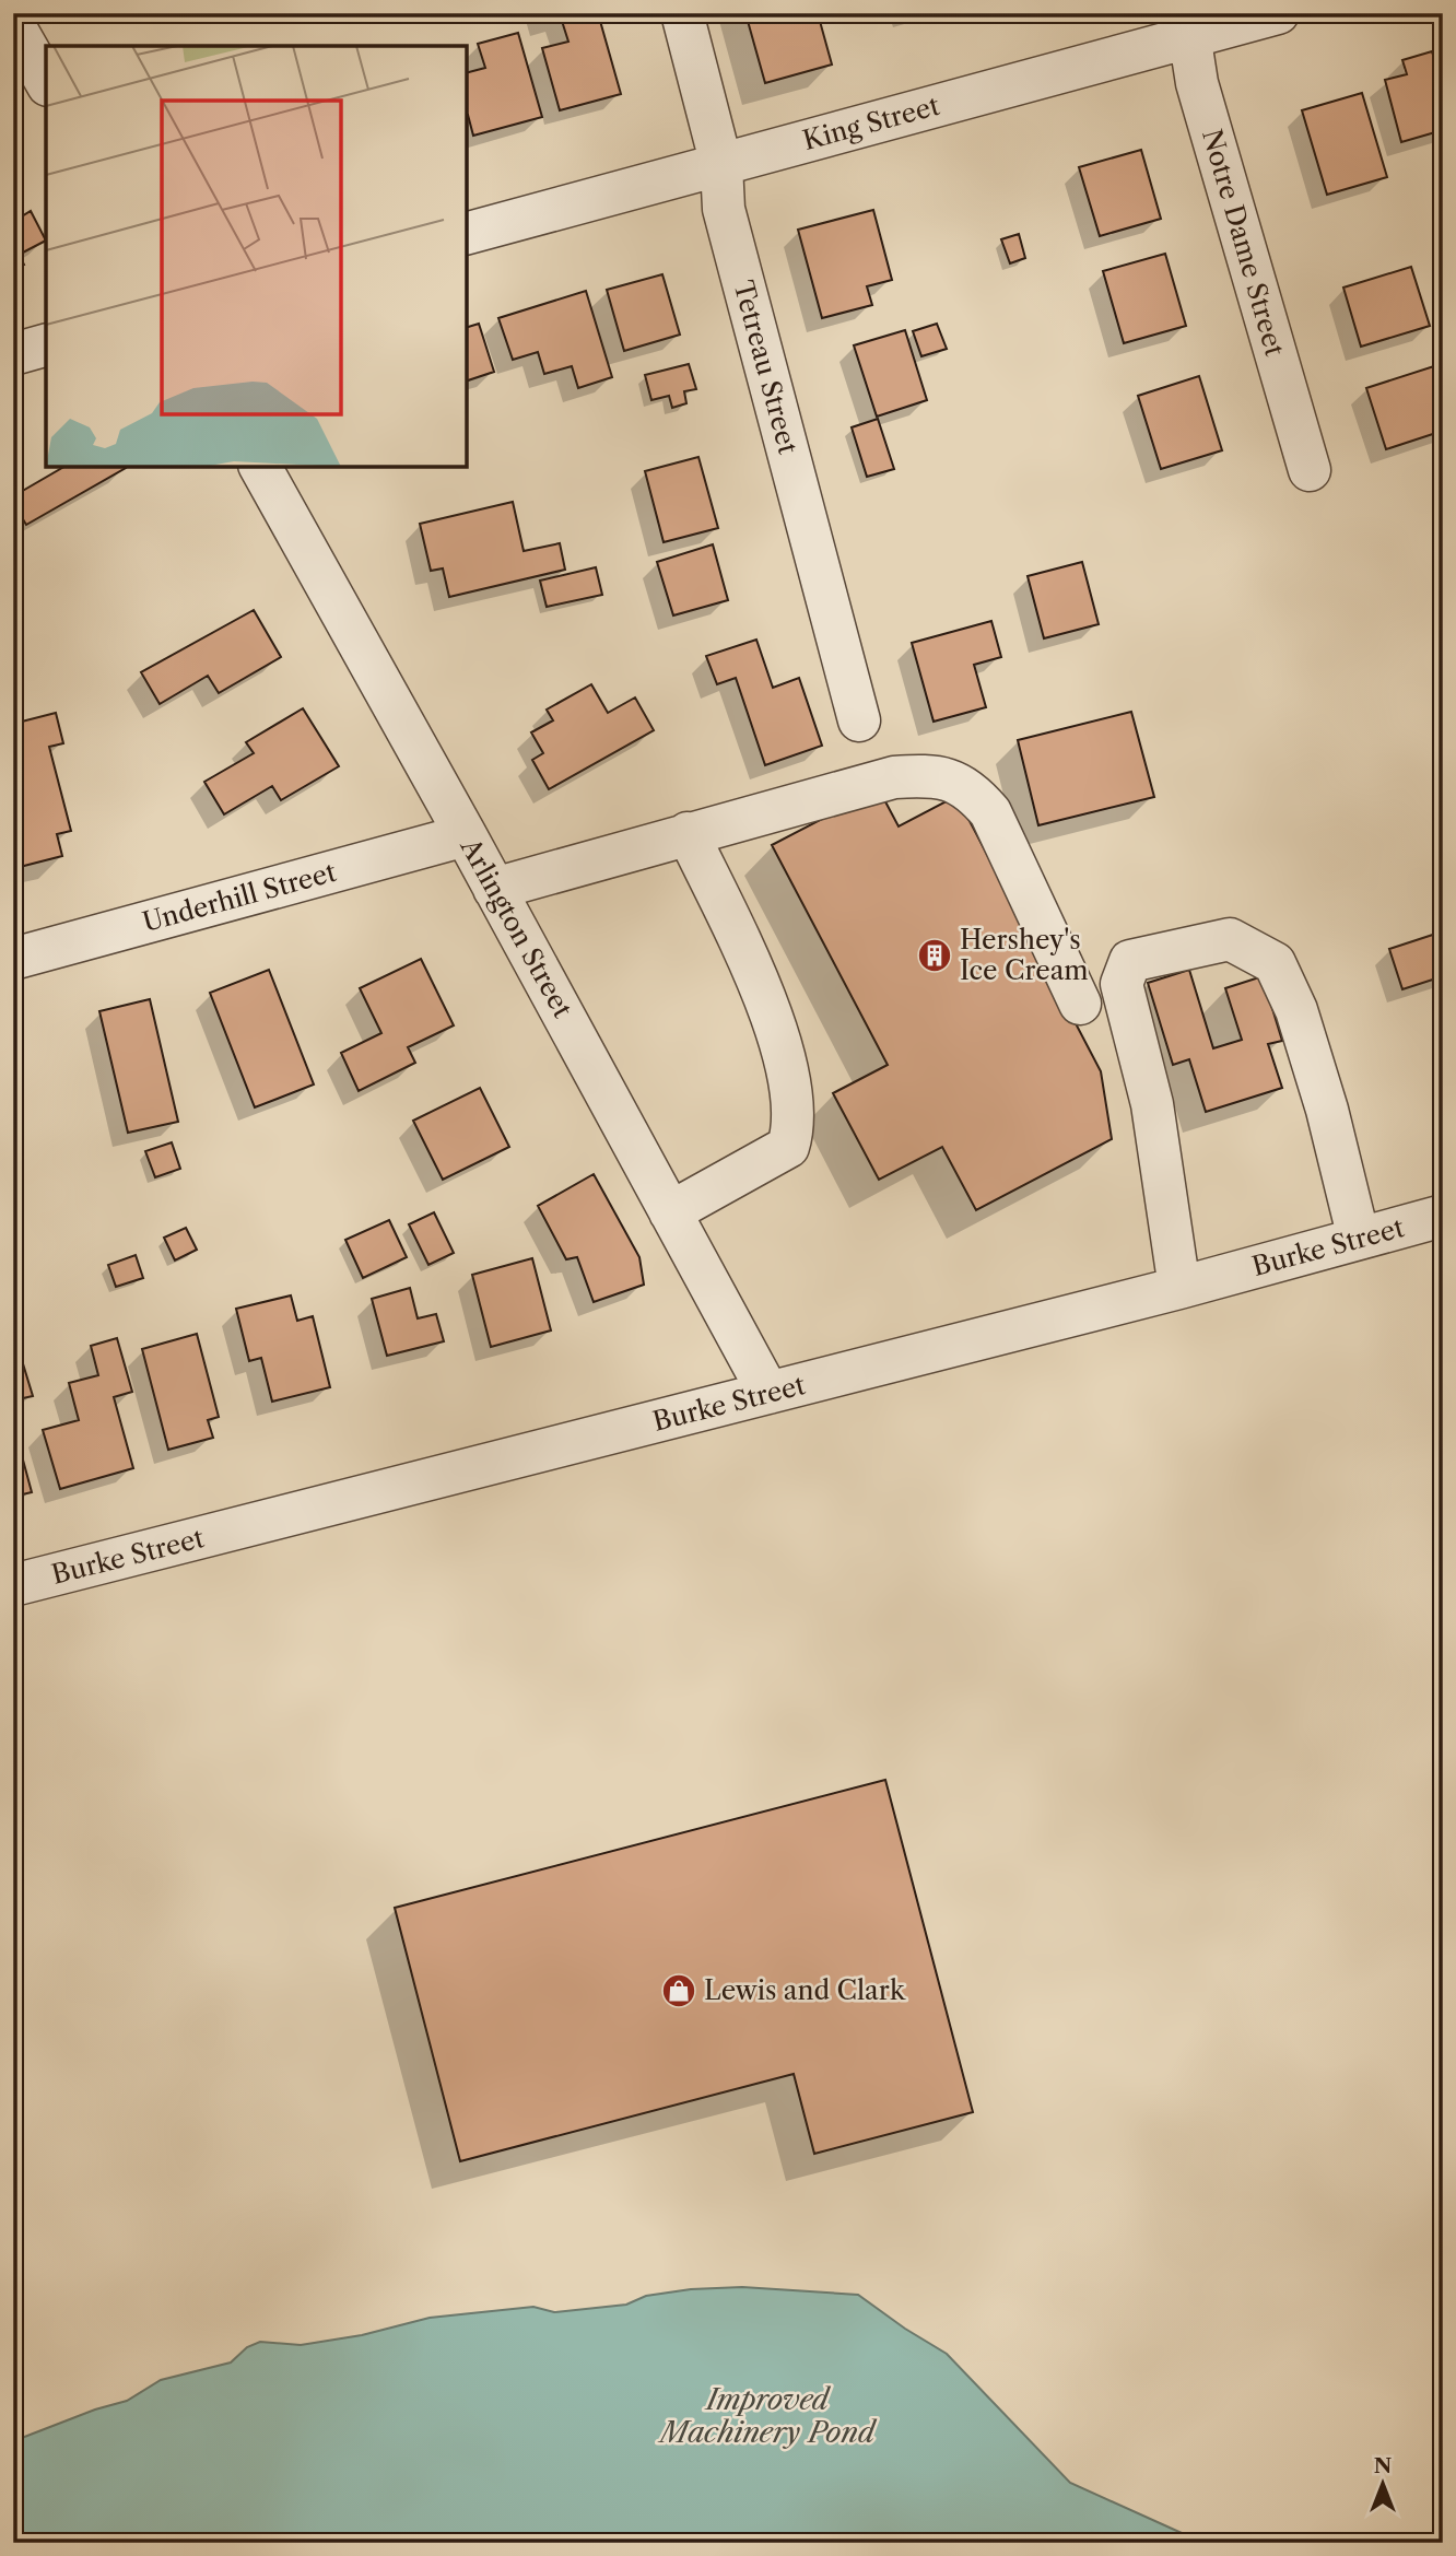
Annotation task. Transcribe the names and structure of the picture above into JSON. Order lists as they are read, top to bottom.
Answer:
{
  "streets": {
    "street": [
      "King Street",
      "Notre Dame Street",
      "Tetreau Street",
      "Underhill Street",
      "Arlington Street",
      "Burke Street"
    ]
  },
  "crossings": [
    ["King Street", "Notre Dame Street"],
    ["King Street", "Tetreau Street"],
    ["Underhill Street", "Arlington Street"],
    ["Arlington Street", "Burke Street"]
  ],
  "water": ["Improved Machinery Pond"],
  "places": {
    "building": ["Hershey's Ice Cream"],
    "shop": ["Lewis and Clark"]
  },
  "north": "top"
}
